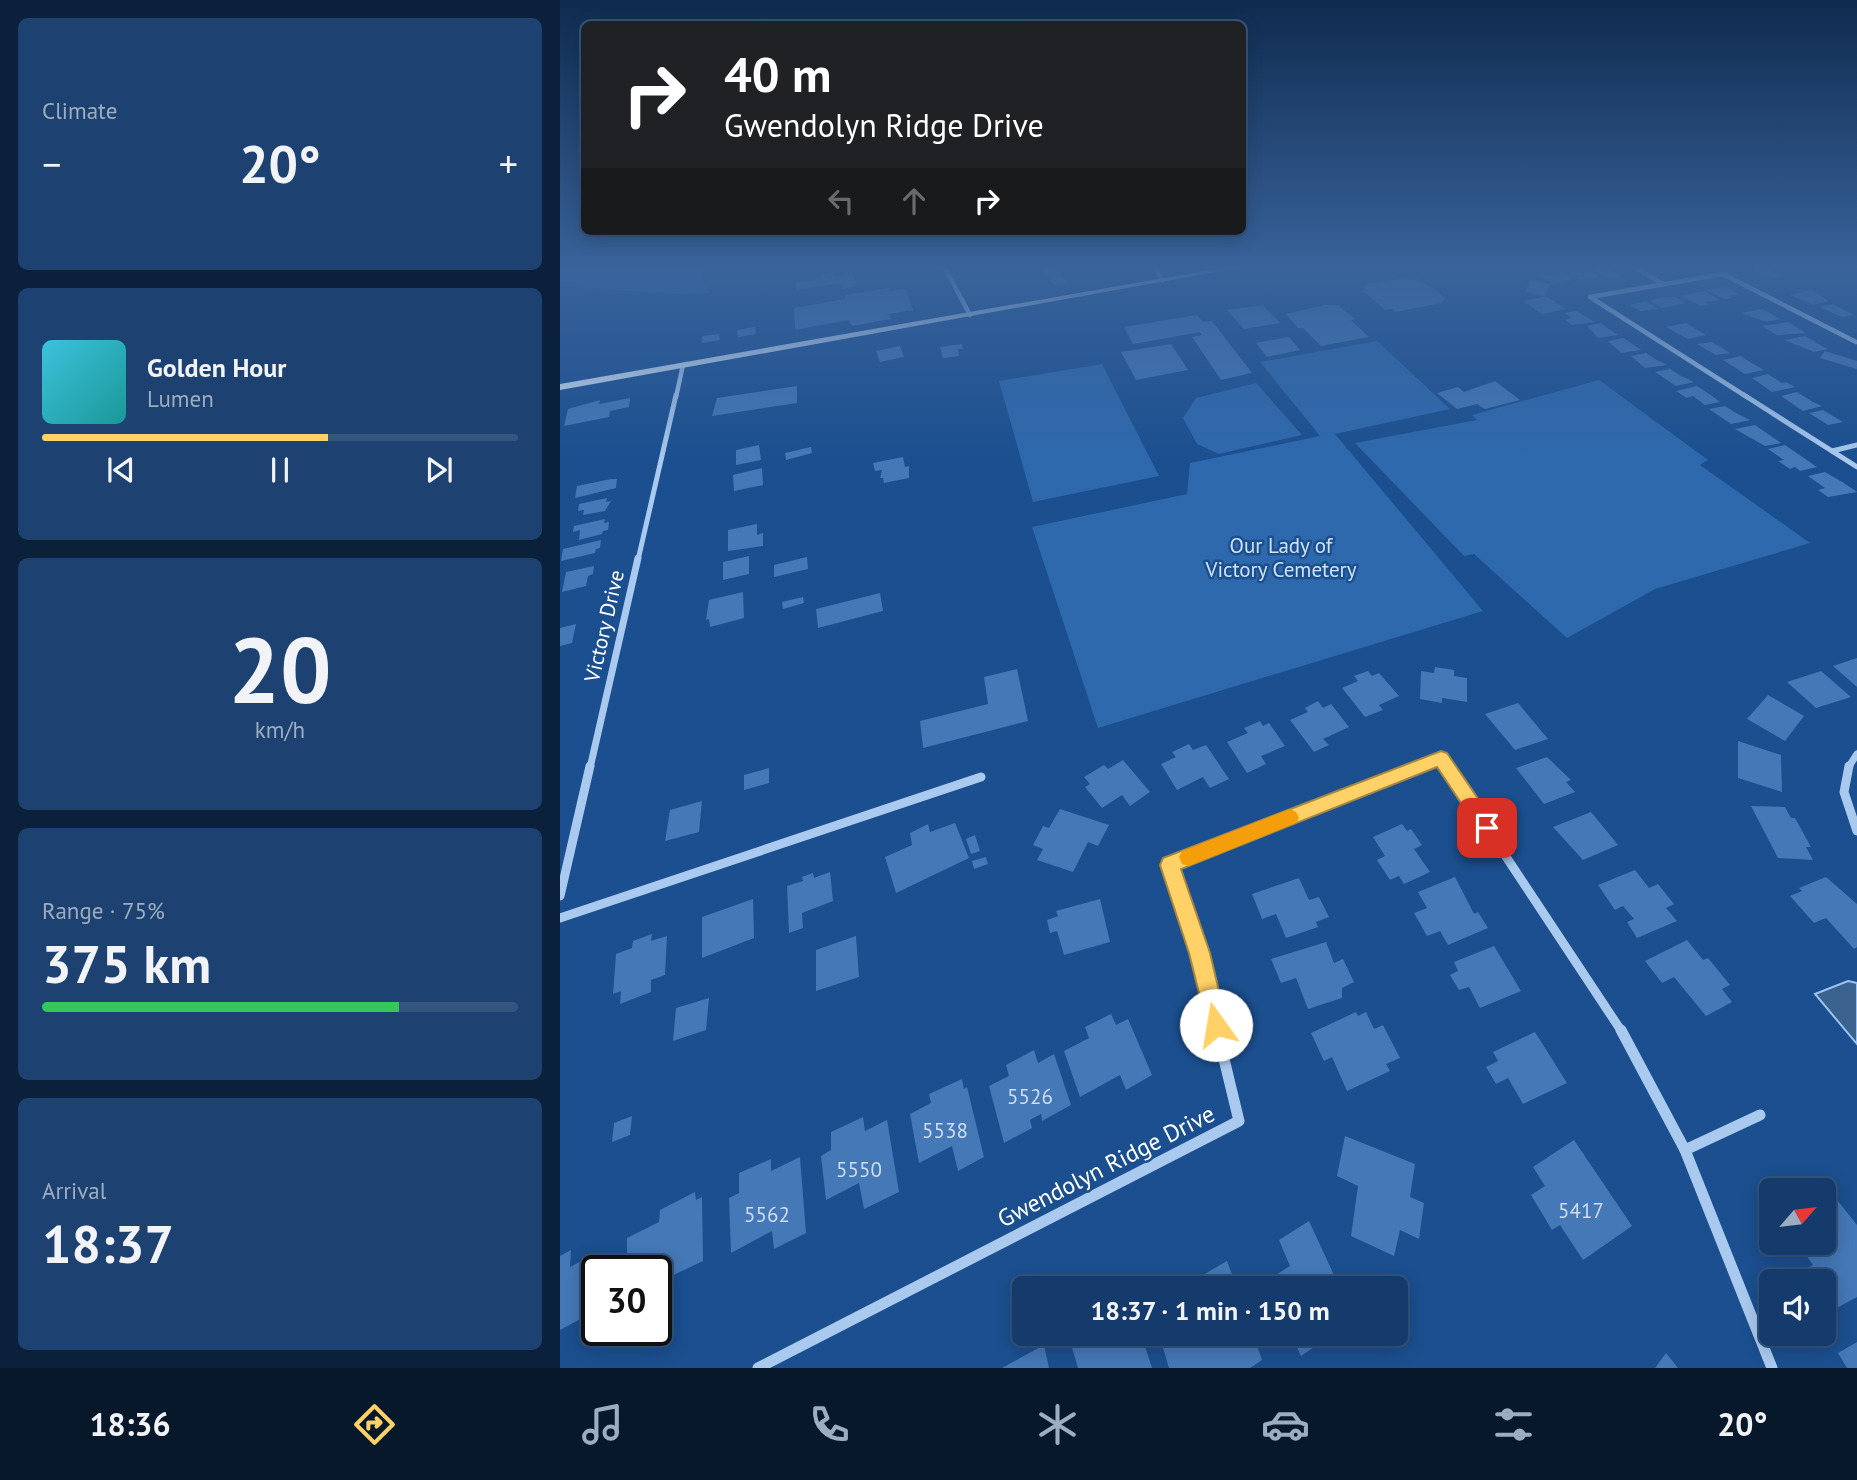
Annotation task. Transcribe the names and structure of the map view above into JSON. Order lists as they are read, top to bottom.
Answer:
{
  "streets": {
    "street": ["Victory Drive", "Gwendolyn Ridge Drive"]
  },
  "parks": ["Our Lady of Victory Cemetery"],
  "house_numbers": [
    "5526",
    "5538",
    "5550",
    "5417",
    "5562"
  ],
  "north": "top right",
  "page": {
    "tile": [
      "Climate",
      ["20", "km/h"],
      ["Range · 75%", "375 km"],
      ["Arrival", "18:37"]
    ],
    "turn": ["40 m", "Gwendolyn Ridge Drive"],
    "heat": ["−", "20°", "+"],
    "song": ["Golden Hour", "Lumen"],
    "limit": "30",
    "trip": "18:37 · 1 min · 150 m",
    "tabs": ["18:36", "20°"]
  }
}
